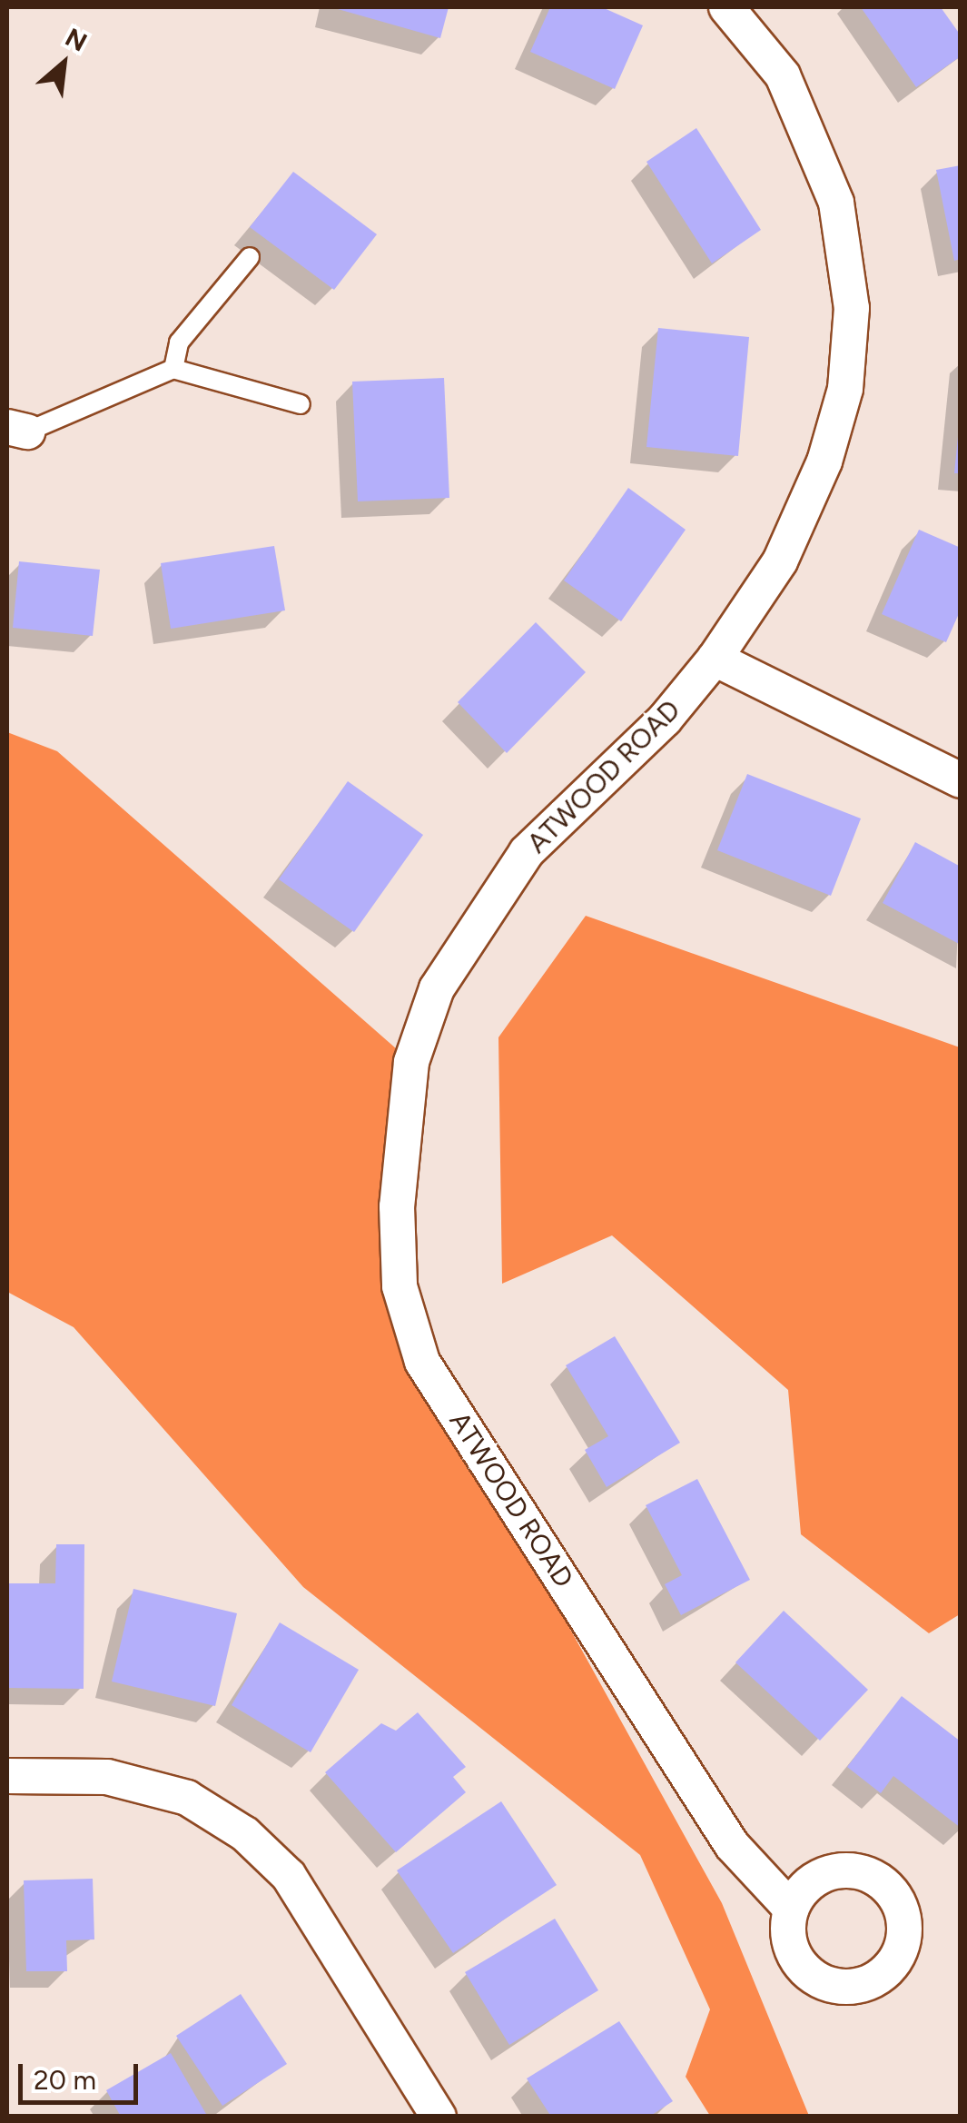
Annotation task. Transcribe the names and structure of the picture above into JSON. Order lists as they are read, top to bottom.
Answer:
{
  "streets": {
    "street": ["ATWOOD ROAD"]
  },
  "scale_bar": "20 m",
  "north": "top right"
}
